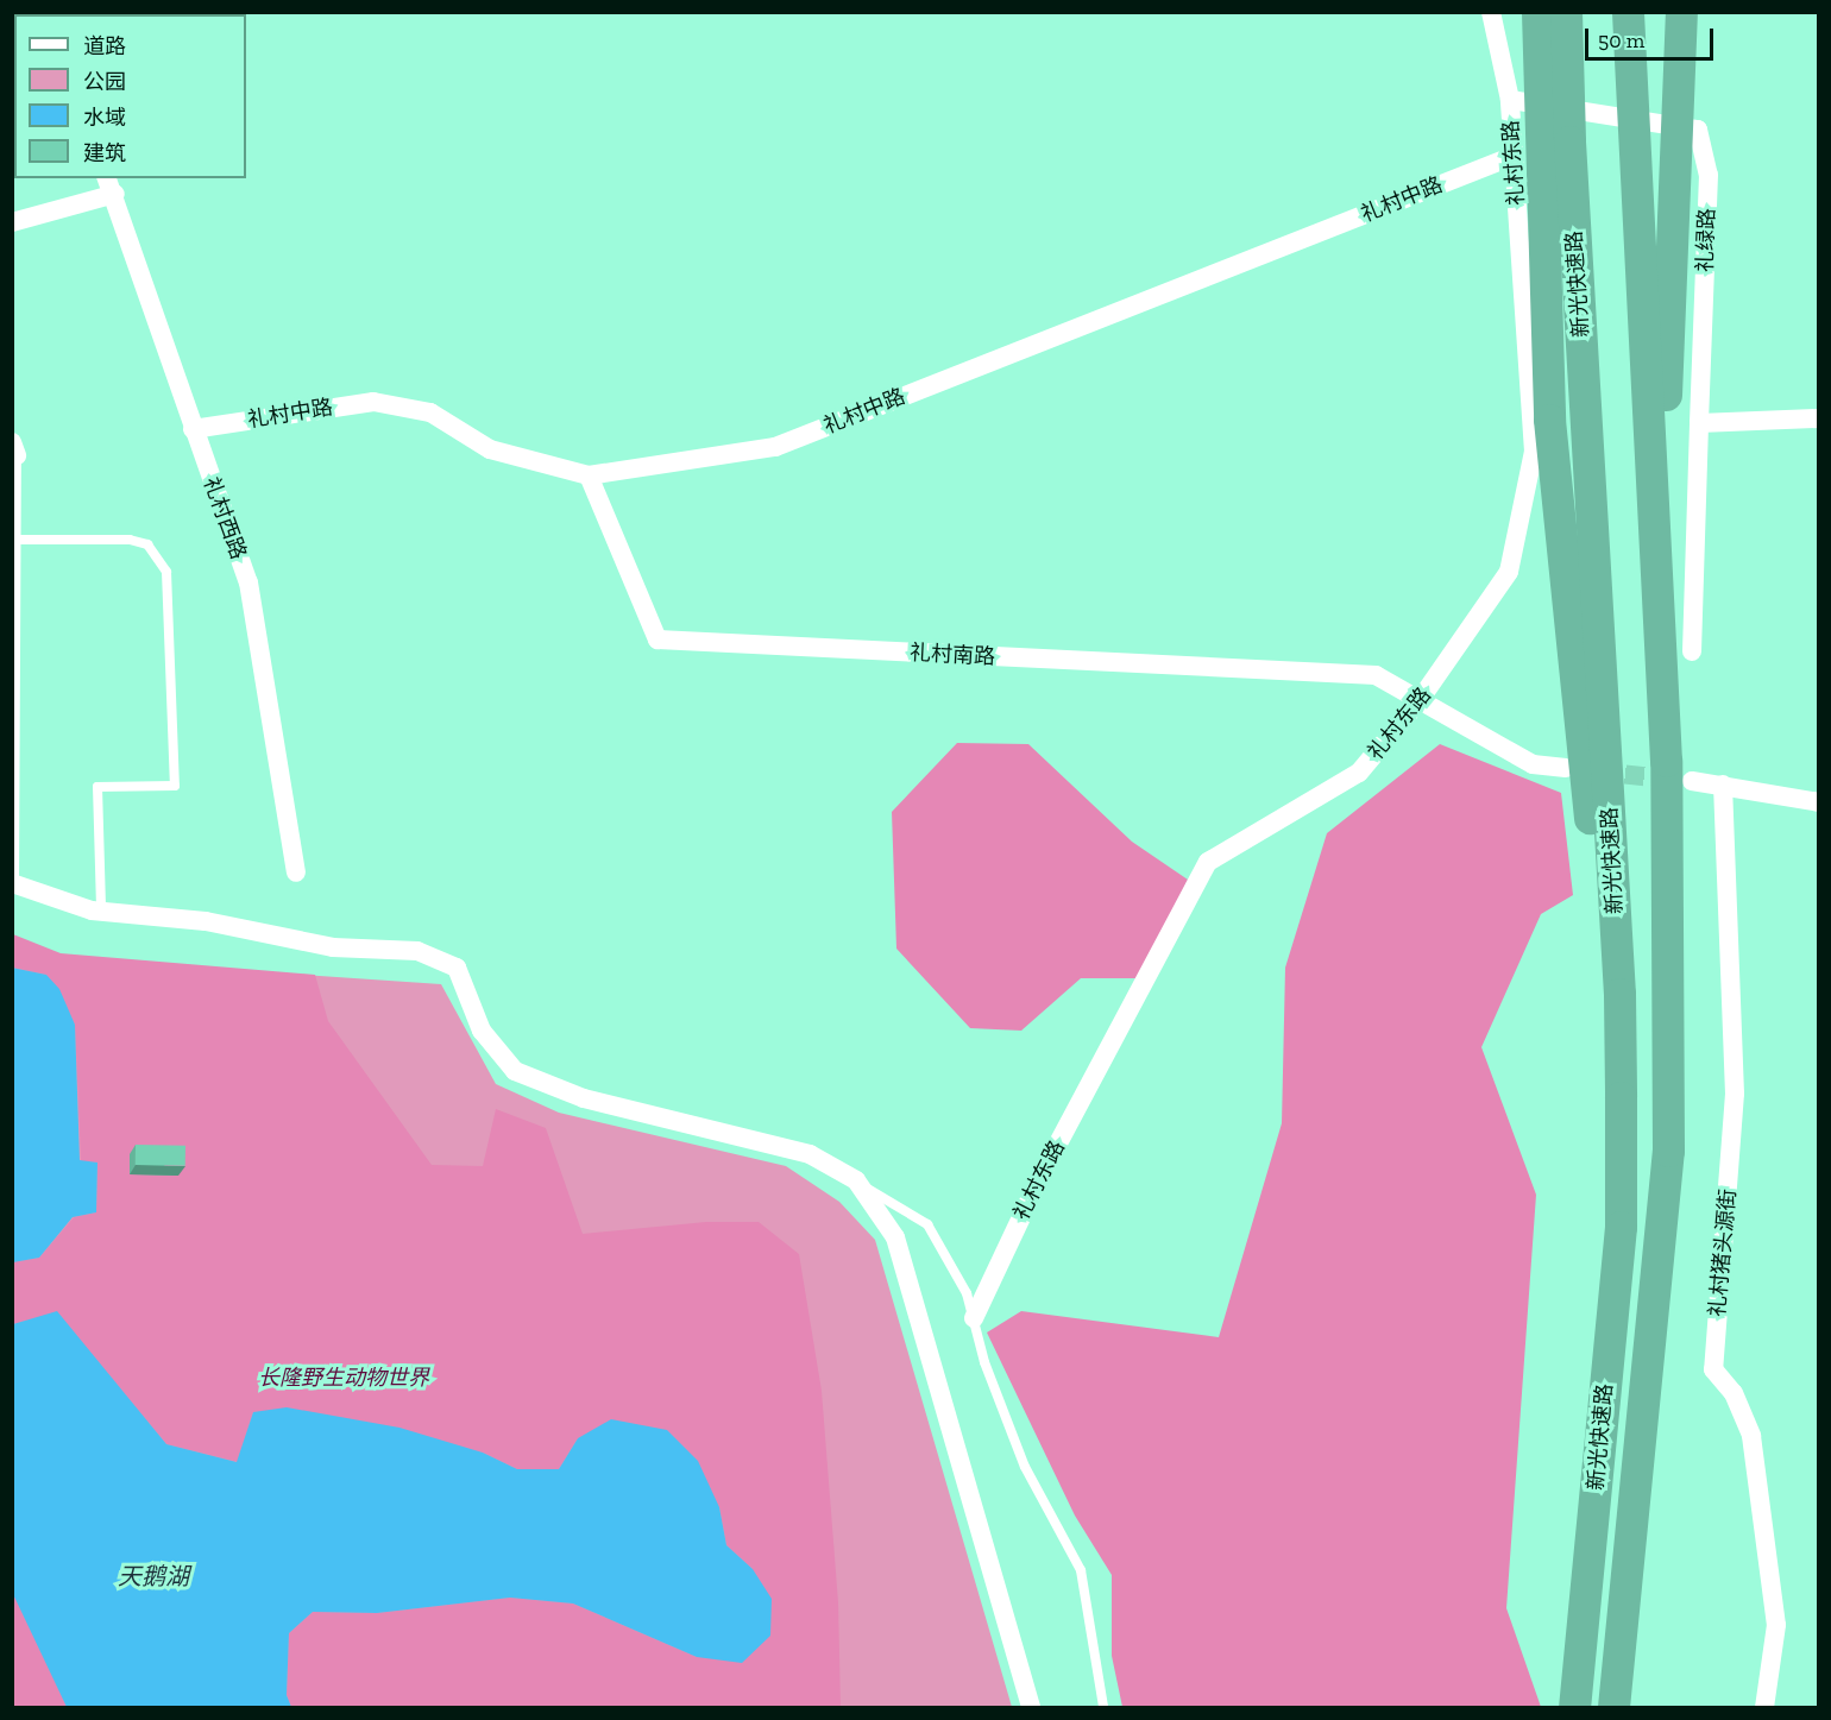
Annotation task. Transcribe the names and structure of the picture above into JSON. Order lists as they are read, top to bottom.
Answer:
{
  "streets": {
    "highway": ["新光快速路"],
    "street": [
      "礼村东路",
      "礼村中路",
      "礼绿路",
      "礼村西路",
      "礼村南路",
      "礼村猪头源街"
    ]
  },
  "crossings": [
    ["礼村东路", "礼村中路"],
    ["礼村东路", "礼绿路"],
    ["礼村东路", "礼村南路"],
    ["礼村中路", "礼村西路"],
    ["礼村中路", "礼村南路"]
  ],
  "water": ["天鹅湖"],
  "parks": ["长隆野生动物世界"],
  "legend": [
    "道路",
    "公园",
    "水域",
    "建筑"
  ],
  "scale_bar": "50 m"
}
